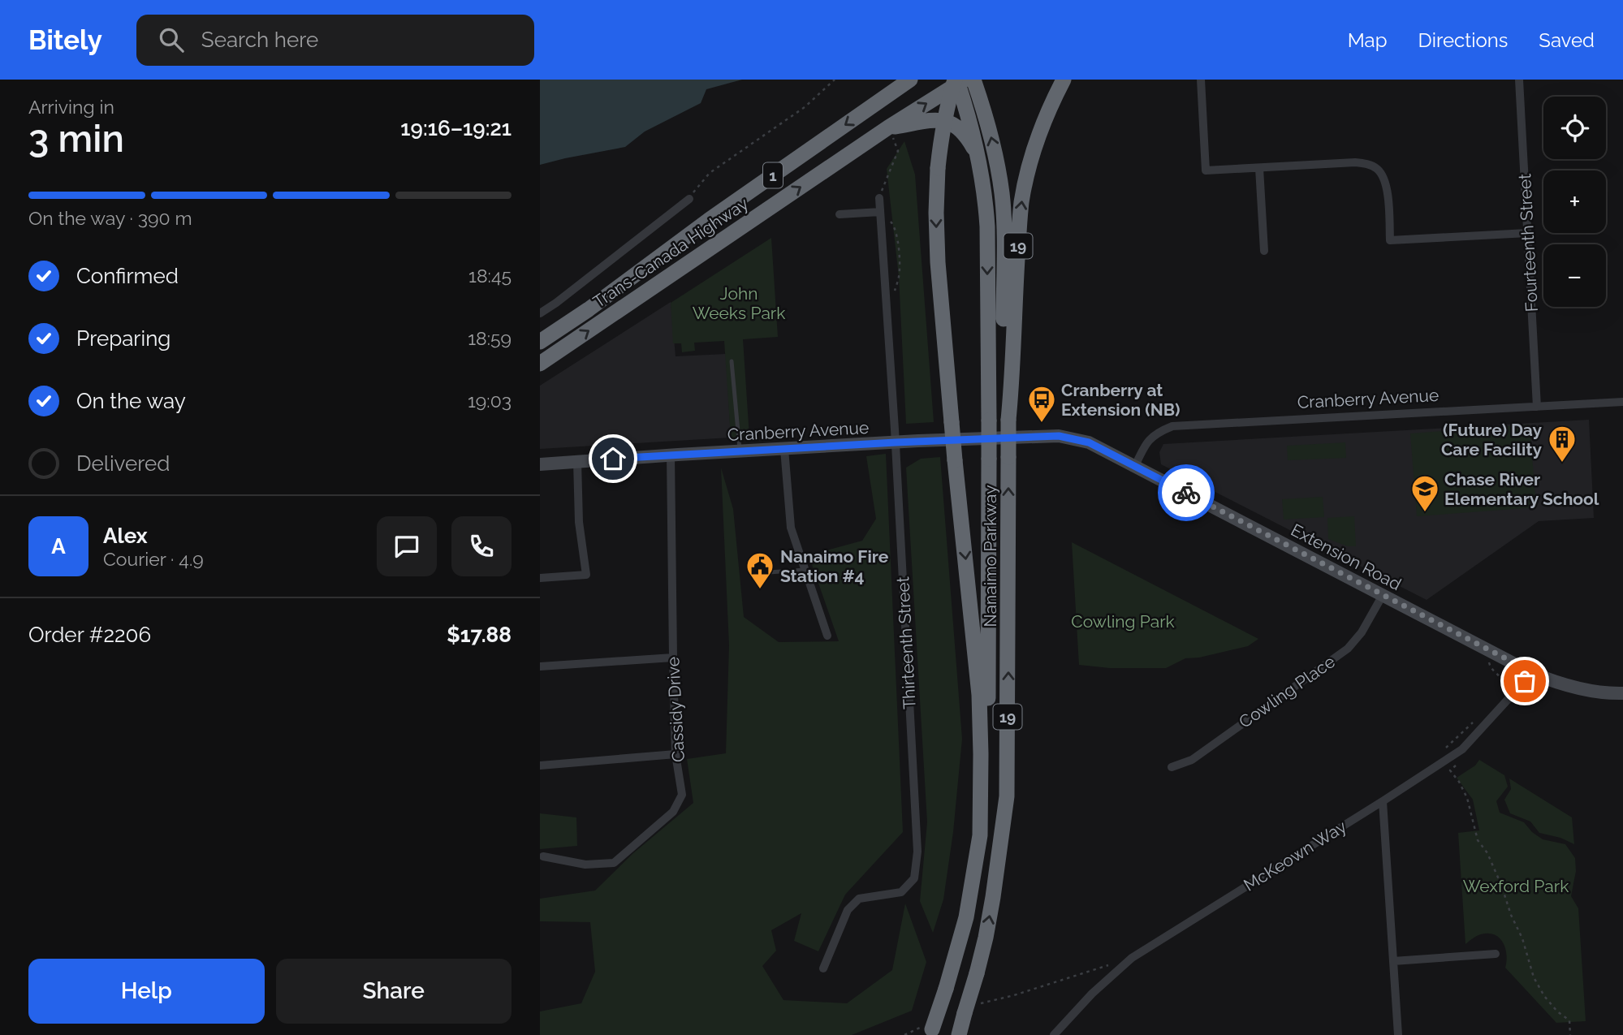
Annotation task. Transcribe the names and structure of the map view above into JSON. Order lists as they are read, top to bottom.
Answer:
{
  "streets": {
    "highway": [
      "1",
      "19",
      "Trans-Canada Highway",
      "Nanaimo Parkway"
    ],
    "street": [
      "Fourteenth Street",
      "Cranberry Avenue",
      "Extension Road",
      "Thirteenth Street",
      "Cowling Place",
      "Cassidy Drive",
      "McKeown Way"
    ]
  },
  "crossings": [
    ["Fourteenth Street", "Cranberry Avenue"],
    ["Trans-Canada Highway", "Nanaimo Parkway"],
    ["Cranberry Avenue", "Extension Road"],
    ["Cranberry Avenue", "Thirteenth Street"],
    ["Cranberry Avenue", "Cassidy Drive"],
    ["Extension Road", "Cowling Place"],
    ["Extension Road", "McKeown Way"]
  ],
  "parks": ["John Weeks Park", "Cowling Park", "Wexford Park"],
  "places": {
    "bus stop": ["Cranberry at Extension (NB)"],
    "building": ["(Future) Day Care Facility"],
    "school or university": ["Chase River Elementary School"],
    "public building": ["Nanaimo Fire Station #4"]
  },
  "page": {
    "header": "Bitely",
    "search": "Search here",
    "nav": ["Map", "Directions", "Saved"],
    "heading": ["3 min", "Arriving in", "19:16–19:21"],
    "panel": [
      "Alex",
      "Courier · 4.9",
      "Order #2206",
      "$17.88"
    ],
    "map_buttons": ["+", "−"],
    "bar": "On the way · 390 m",
    "list": [
      ["Confirmed", "18:45"],
      ["Preparing", "18:59"],
      ["On the way", "19:03"],
      "Delivered"
    ],
    "round": "A",
    "buttons": ["Help", "Share"]
  }
}
